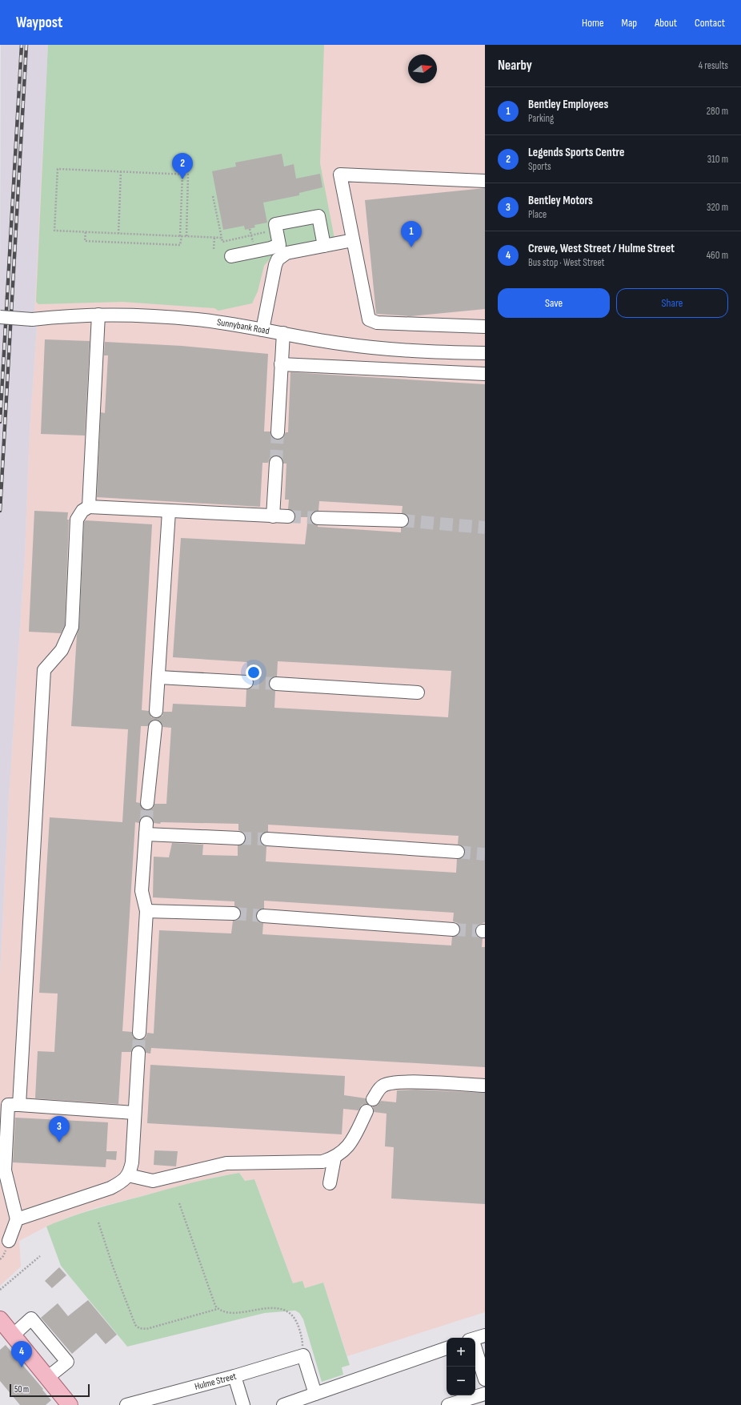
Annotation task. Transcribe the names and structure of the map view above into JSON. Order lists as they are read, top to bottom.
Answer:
{
  "streets": {
    "street": ["Sunnybank Road", "Hulme Street"]
  },
  "scale_bar": "50 m",
  "north": "right",
  "page": {
    "header": "Waypost",
    "nav": [
      "Home",
      "Map",
      "About",
      "Contact"
    ],
    "heading": ["Nearby", "4 results"],
    "list": [
      {
        "mark": "1",
        "name": "Bentley Employees",
        "note": "Parking",
        "value": "280 m"
      },
      {
        "mark": "2",
        "name": "Legends Sports Centre",
        "note": "Sports",
        "value": "310 m"
      },
      {
        "mark": "3",
        "name": "Bentley Motors",
        "note": "Place",
        "value": "320 m"
      },
      {
        "mark": "4",
        "name": "Crewe, West Street / Hulme Street",
        "note": "Bus stop · West Street",
        "value": "460 m"
      }
    ],
    "pins": [
      "2",
      "1",
      "3",
      "4"
    ],
    "buttons": ["Save", "Share"],
    "map_buttons": ["+", "−"],
    "scale": "50 m"
  }
}
